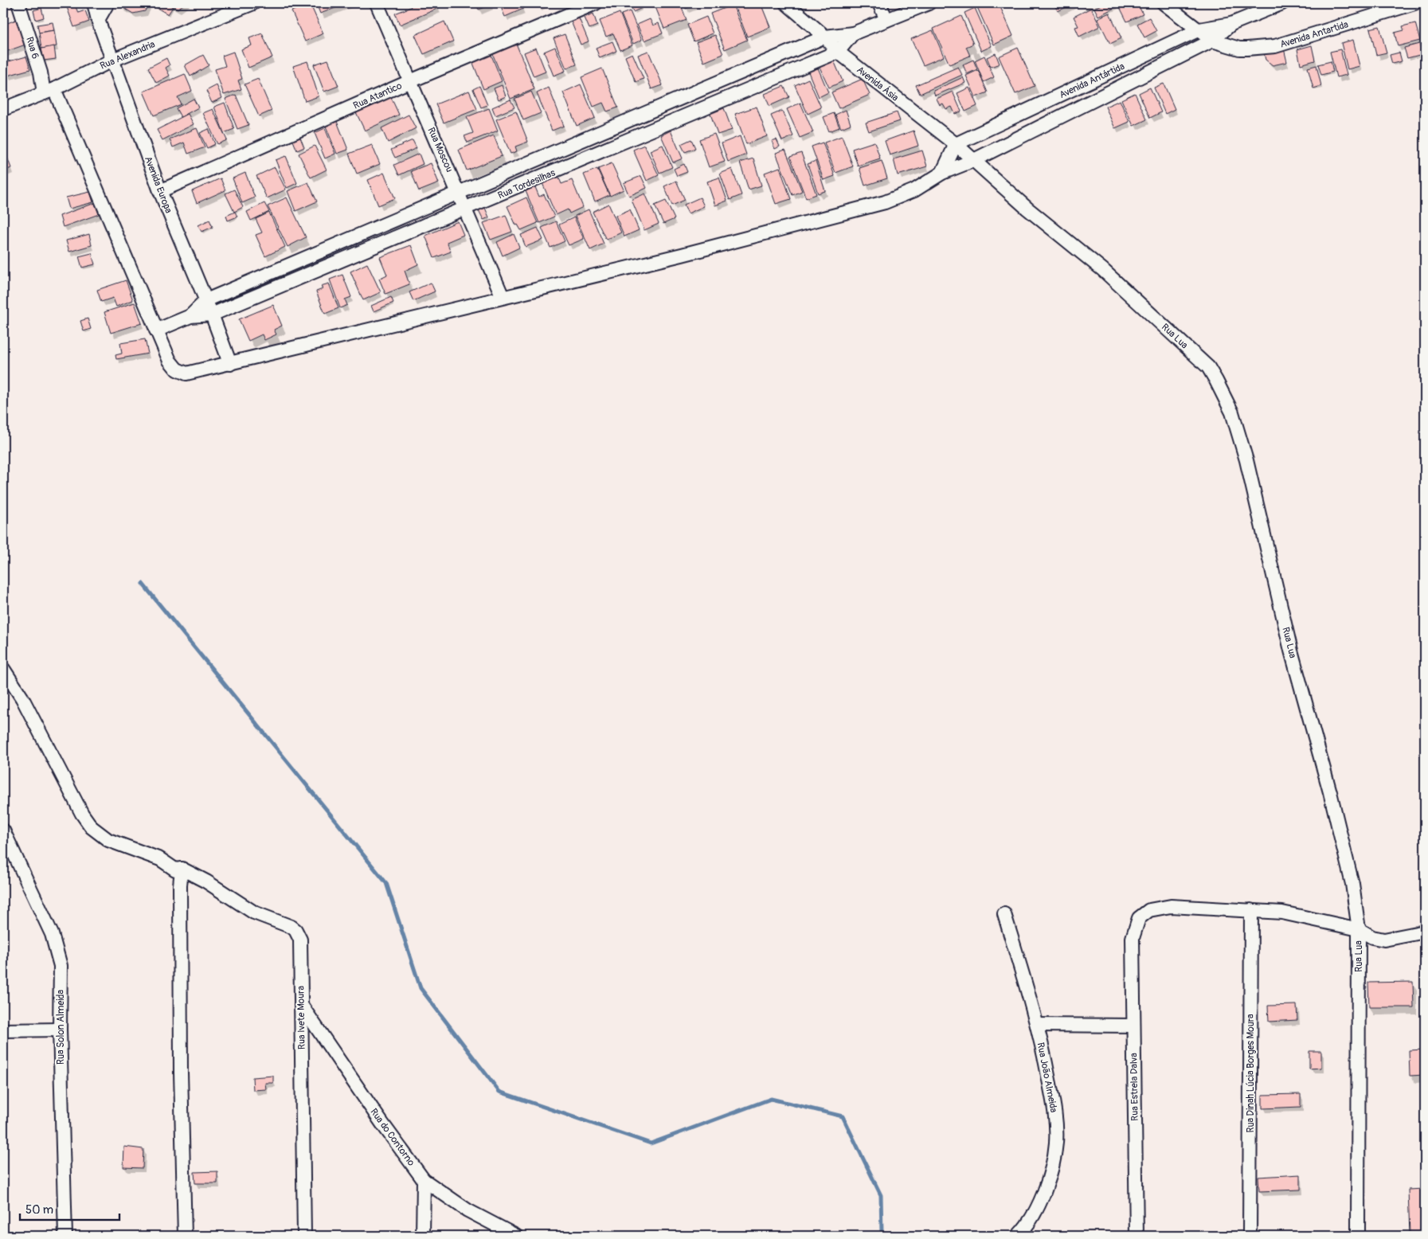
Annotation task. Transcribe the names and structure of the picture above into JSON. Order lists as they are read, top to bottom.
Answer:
{
  "streets": {
    "street": [
      "Avenida Antartida",
      "Rua 6",
      "Rua Alexandria",
      "Avenida Antártida",
      "Avenida Ásia",
      "Rua Atantico",
      "Rua Moscou",
      "Rua Tordesilhas",
      "Avenida Europa",
      "Rua Lua",
      "Rua Ivete Moura",
      "Rua Solon Almeida",
      "Rua Dinah Lúcia Borges Moura",
      "Rua João Almeida",
      "Rua Estrela Dalva",
      "Rua do Contorno"
    ]
  },
  "crossings": [
    ["Avenida Antartida", "Avenida Antártida"],
    ["Rua 6", "Rua Alexandria"],
    ["Rua 6", "Avenida Antártida"],
    ["Rua 6", "Rua Tordesilhas"],
    ["Rua 6", "Avenida Europa"],
    ["Rua Alexandria", "Avenida Europa"],
    ["Avenida Antártida", "Avenida Ásia"],
    ["Avenida Antártida", "Rua Moscou"],
    ["Avenida Antártida", "Avenida Europa"],
    ["Avenida Antártida", "Rua Lua"],
    ["Avenida Ásia", "Rua Tordesilhas"],
    ["Avenida Ásia", "Rua Lua"],
    ["Rua Atantico", "Rua Moscou"],
    ["Rua Atantico", "Avenida Europa"],
    ["Rua Moscou", "Rua Tordesilhas"],
    ["Rua Tordesilhas", "Avenida Europa"],
    ["Rua Lua", "Rua Estrela Dalva"],
    ["Rua Ivete Moura", "Rua do Contorno"],
    ["Rua Dinah Lúcia Borges Moura", "Rua Estrela Dalva"]
  ],
  "scale_bar": "50 m"
}
